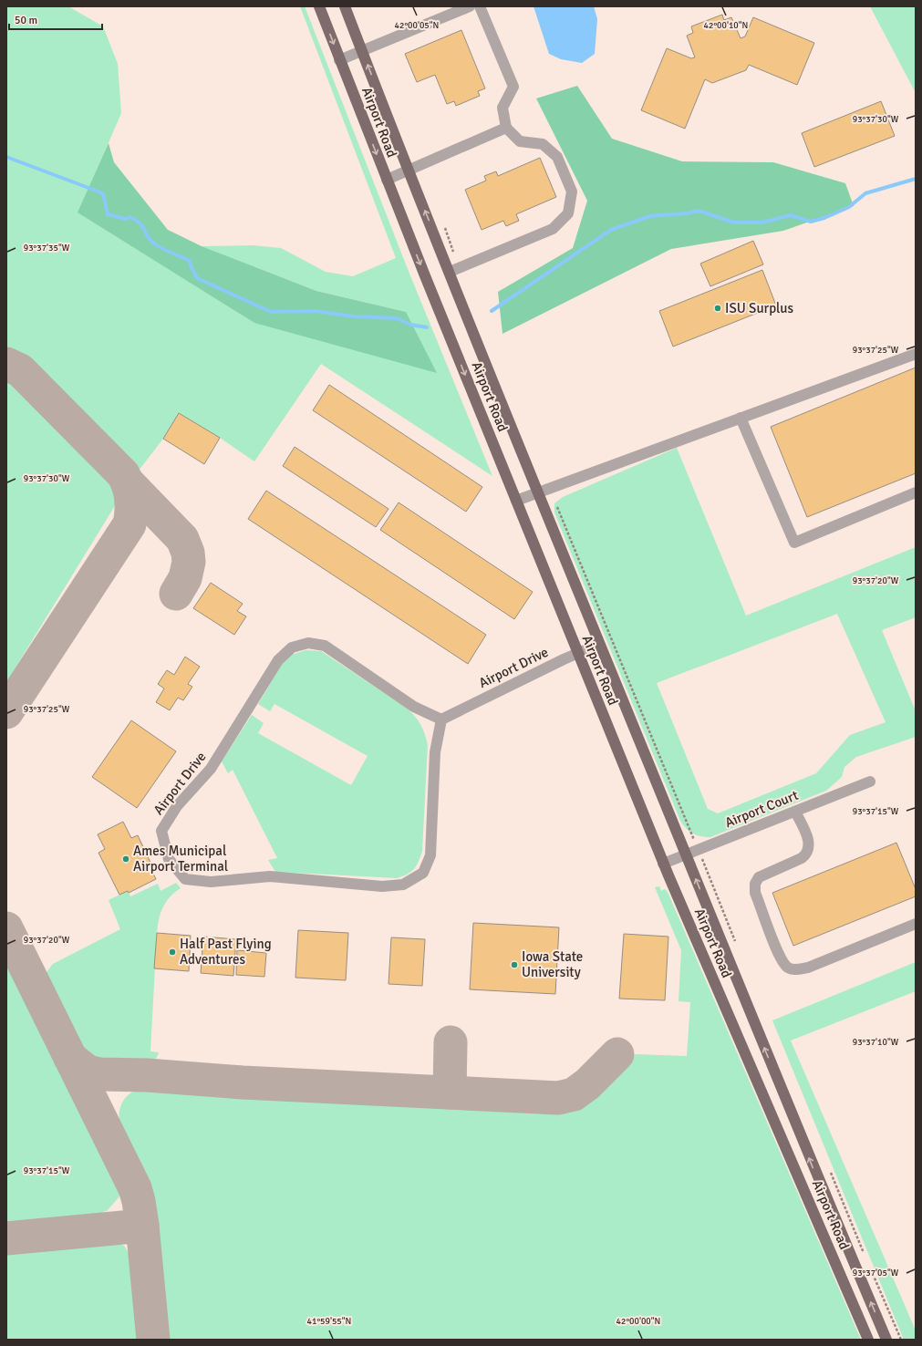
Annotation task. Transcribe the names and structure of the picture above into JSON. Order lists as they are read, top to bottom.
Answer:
{
  "streets": {
    "main road": ["Airport Road"],
    "street": ["Airport Drive", "Airport Court"]
  },
  "crossings": [
    ["Airport Road", "Airport Drive"],
    ["Airport Road", "Airport Court"]
  ],
  "places": [
    "ISU Surplus",
    "Ames Municipal Airport Terminal",
    "Half Past Flying Adventures",
    "Iowa State University"
  ],
  "scale_bar": "50 m",
  "coordinates": [
    "42°00'05\"N",
    "42°00'10\"N",
    "93°37'30\"W",
    "93°37'35\"W",
    "93°37'25\"W",
    "93°37'20\"W",
    "93°37'15\"W",
    "93°37'10\"W",
    "93°37'05\"W",
    "41°59'55\"N",
    "42°00'00\"N"
  ]
}
